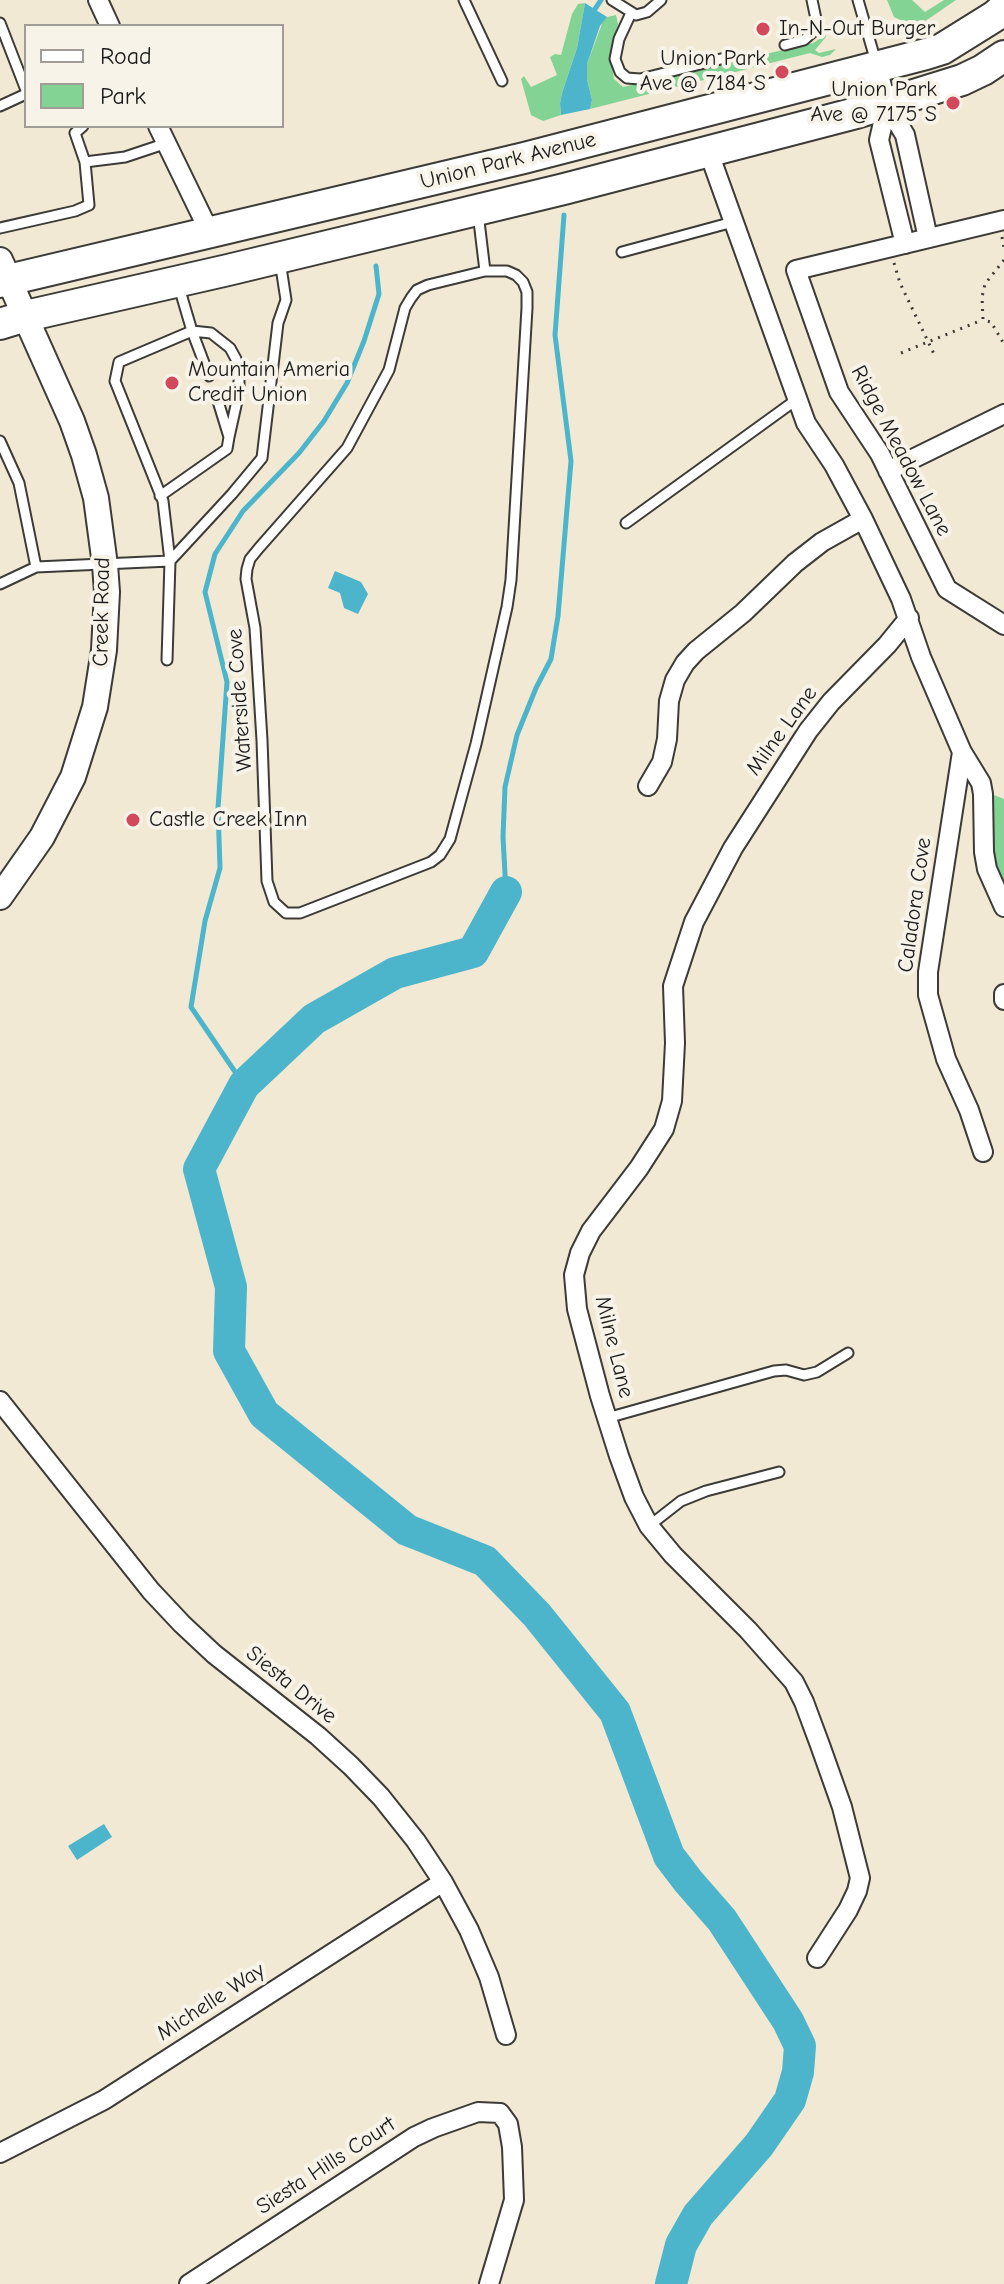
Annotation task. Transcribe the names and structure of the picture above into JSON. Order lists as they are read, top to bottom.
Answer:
{
  "streets": {
    "main road": ["Union Park Avenue"],
    "street": [
      "Ridge Meadow Lane",
      "Creek Road",
      "Milne Lane",
      "Caladora Cove",
      "Siesta Drive",
      "Michelle Way",
      "Siesta Hills Court"
    ],
    "lane": ["Waterside Cove"]
  },
  "crossings": [
    ["Union Park Avenue", "Creek Road"],
    ["Siesta Drive", "Michelle Way"]
  ],
  "places": [
    "In-N-Out Burger",
    "Union Park Ave @ 7184 S",
    "Union Park Ave @ 7175 S",
    "Mountain Ameria Credit Union",
    "Castle Creek Inn"
  ],
  "legend": ["Road", "Park"]
}
